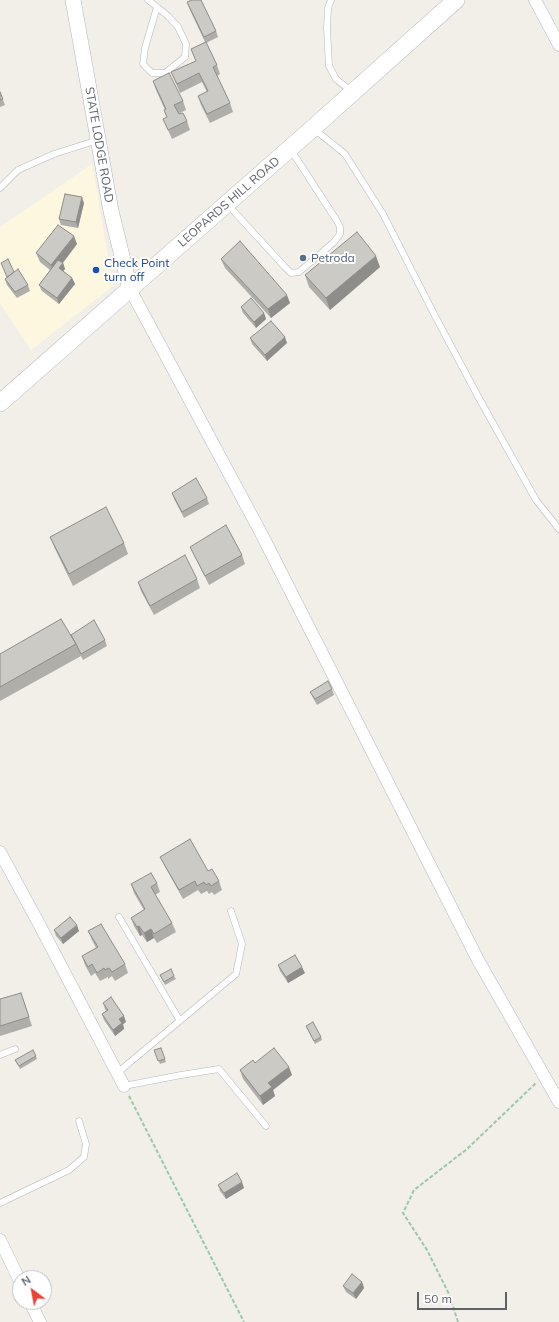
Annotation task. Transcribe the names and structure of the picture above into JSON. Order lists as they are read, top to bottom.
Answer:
{
  "streets": {
    "main road": ["LEOPARDS HILL ROAD"],
    "street": ["STATE LODGE ROAD"]
  },
  "crossings": [
    ["STATE LODGE ROAD", "LEOPARDS HILL ROAD"]
  ],
  "places": ["Petroda", "Check Point turn off"],
  "scale_bar": "50 m",
  "north": "top left"
}
